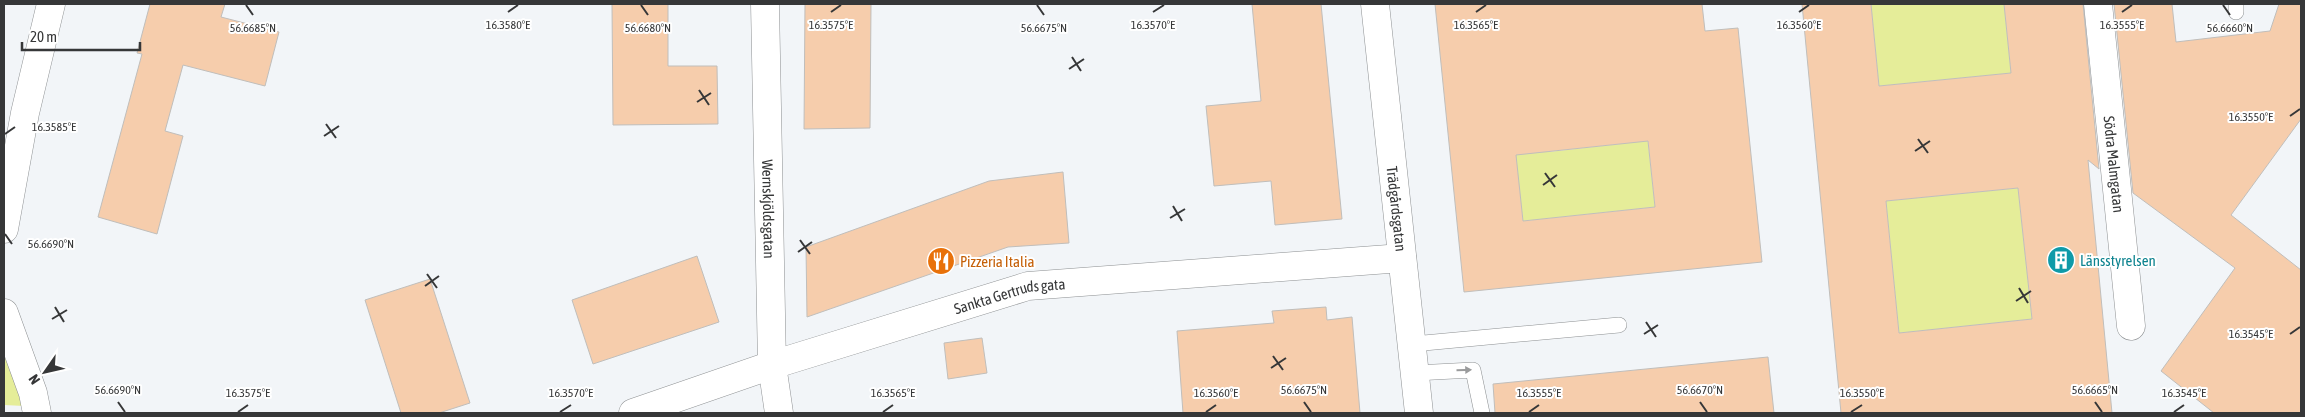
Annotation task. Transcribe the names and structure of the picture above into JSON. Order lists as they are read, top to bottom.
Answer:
{
  "streets": {
    "street": [
      "Södra Malmgatan",
      "Wernskjöldsgatan",
      "Trädgårdsgatan",
      "Sankta Gertruds gata"
    ]
  },
  "crossings": [
    ["Wernskjöldsgatan", "Sankta Gertruds gata"],
    ["Trädgårdsgatan", "Sankta Gertruds gata"]
  ],
  "places": {
    "building": ["Länsstyrelsen"],
    "restaurant": ["Pizzeria Italia"]
  },
  "scale_bar": "20 m",
  "north": "bottom left",
  "coordinates": [
    "16.3580°E",
    "16.3575°E",
    "16.3570°E",
    "16.3565°E",
    "16.3560°E",
    "16.3555°E",
    "56.6685°N",
    "56.6680°N",
    "56.6675°N",
    "56.6660°N",
    "16.3550°E",
    "16.3585°E",
    "56.6690°N",
    "16.3545°E",
    "56.6670°N",
    "56.6665°N"
  ]
}
